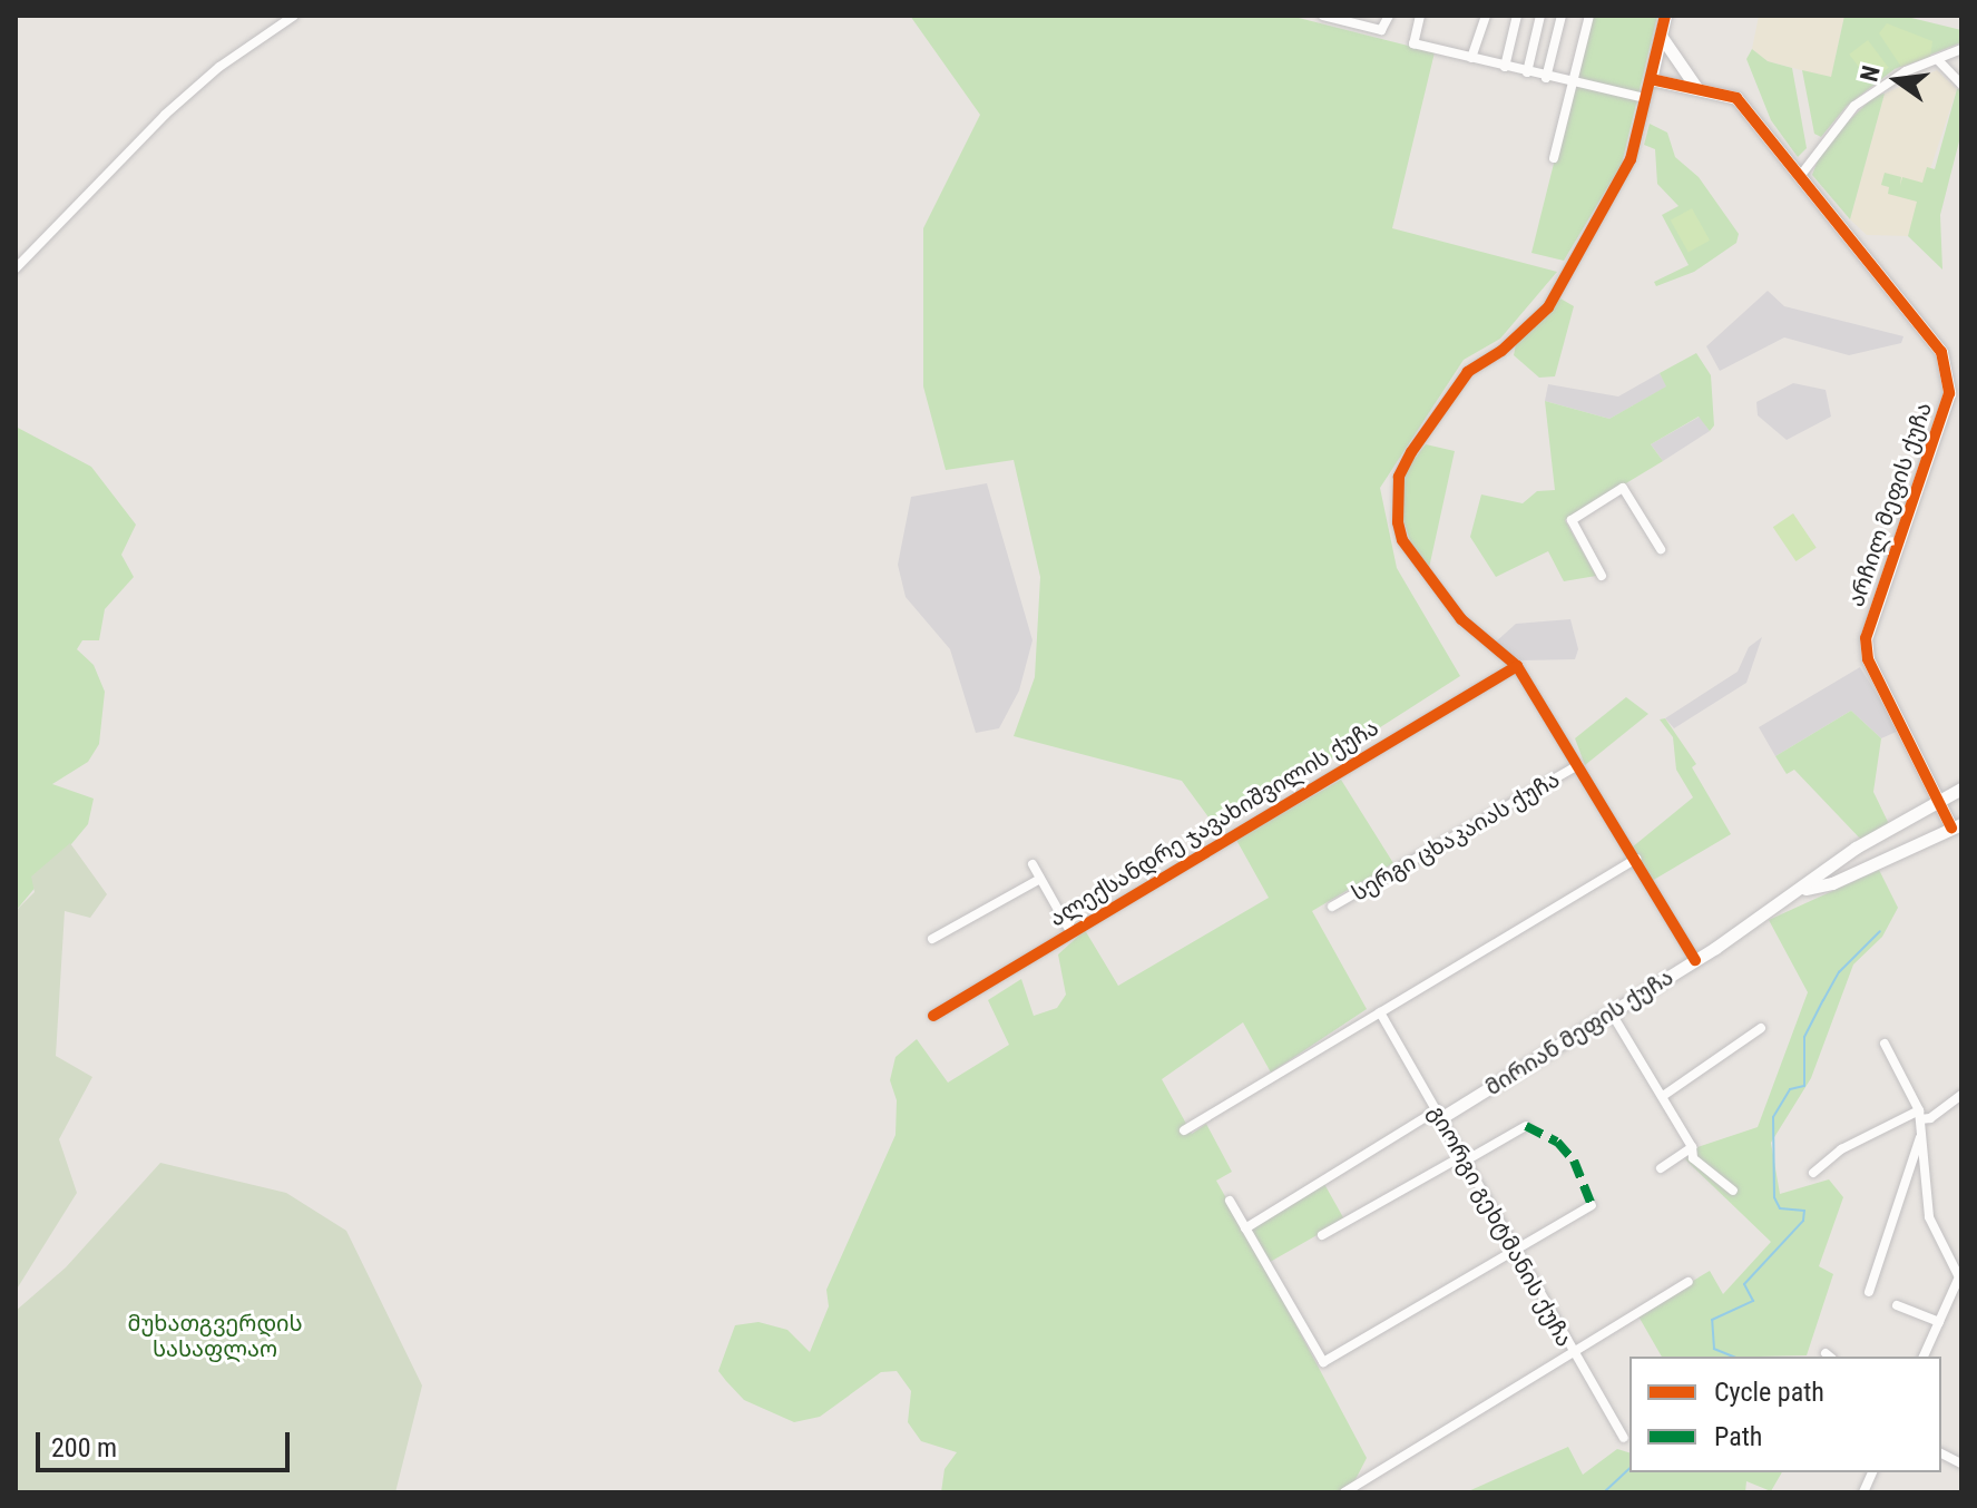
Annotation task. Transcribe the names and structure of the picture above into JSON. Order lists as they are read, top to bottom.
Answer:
{
  "streets": {
    "street": [
      "არჩილ მეფის ქუჩა",
      "ალექსანდრე ჯავახიშვილის ქუჩა",
      "სერგი ცხაკაიას ქუჩა",
      "მირიან მეფის ქუჩა",
      "გიორგი გეხტმანის ქუჩა"
    ]
  },
  "crossings": [
    ["არჩილ მეფის ქუჩა", "მირიან მეფის ქუჩა"],
    ["მირიან მეფის ქუჩა", "გიორგი გეხტმანის ქუჩა"]
  ],
  "parks": ["მუხათგვერდის სასაფლაო"],
  "legend": ["Cycle path", "Path"],
  "scale_bar": "200 m",
  "north": "left"
}
